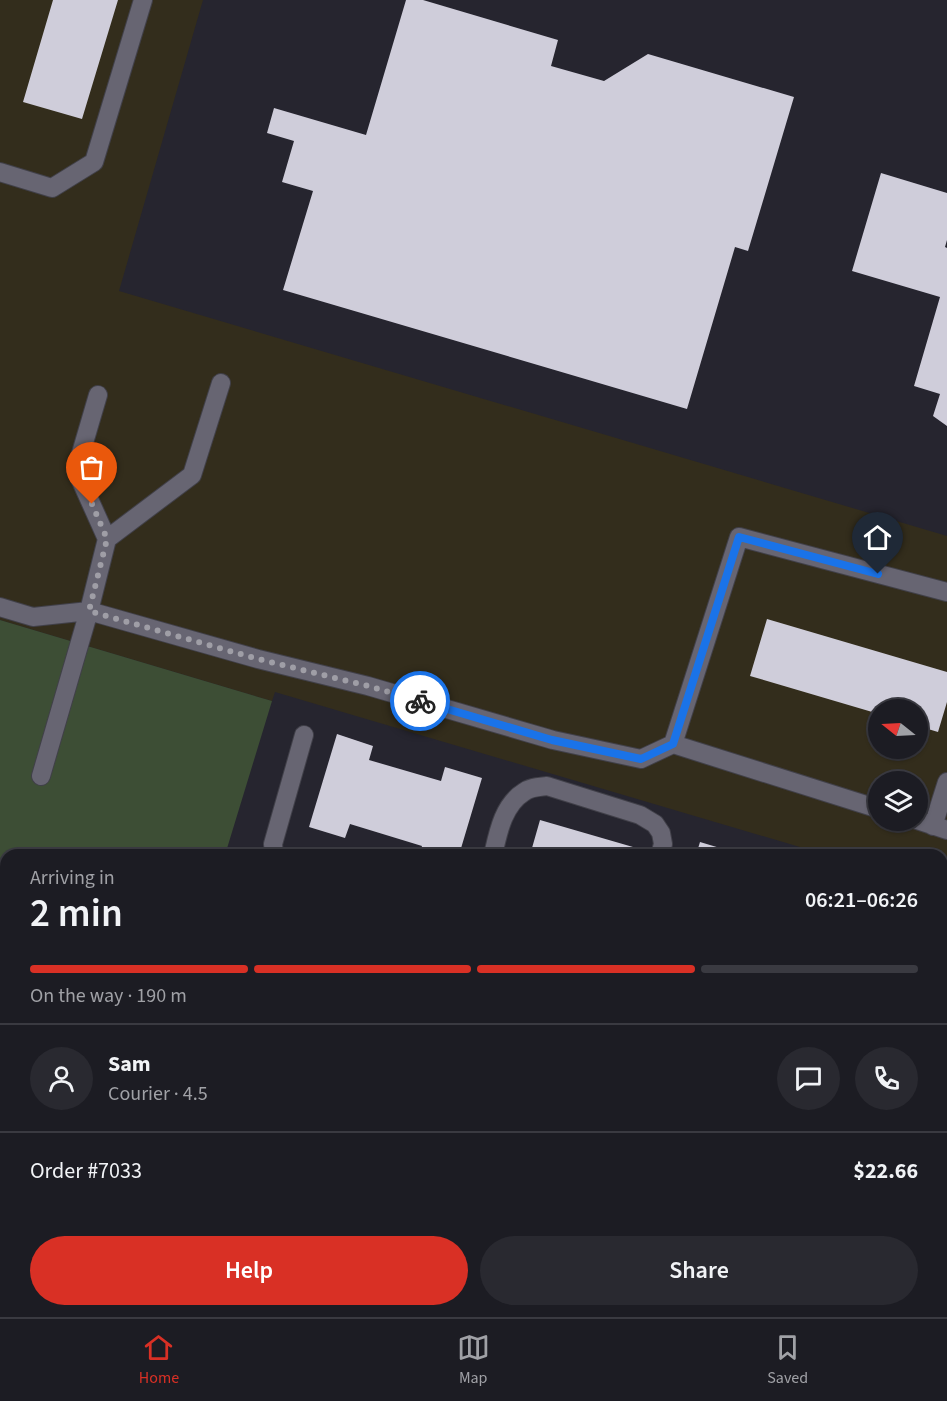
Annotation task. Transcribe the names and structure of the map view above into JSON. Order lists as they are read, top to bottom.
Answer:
{
  "north": "left",
  "page": {
    "heading": ["2 min", "Arriving in", "06:21–06:26"],
    "panel": [
      "Sam",
      "Courier · 4.5",
      "Order #7033",
      "$22.66"
    ],
    "bar": "On the way · 190 m",
    "buttons": ["Help", "Share"],
    "tabs": ["Home", "Map", "Saved"]
  }
}
